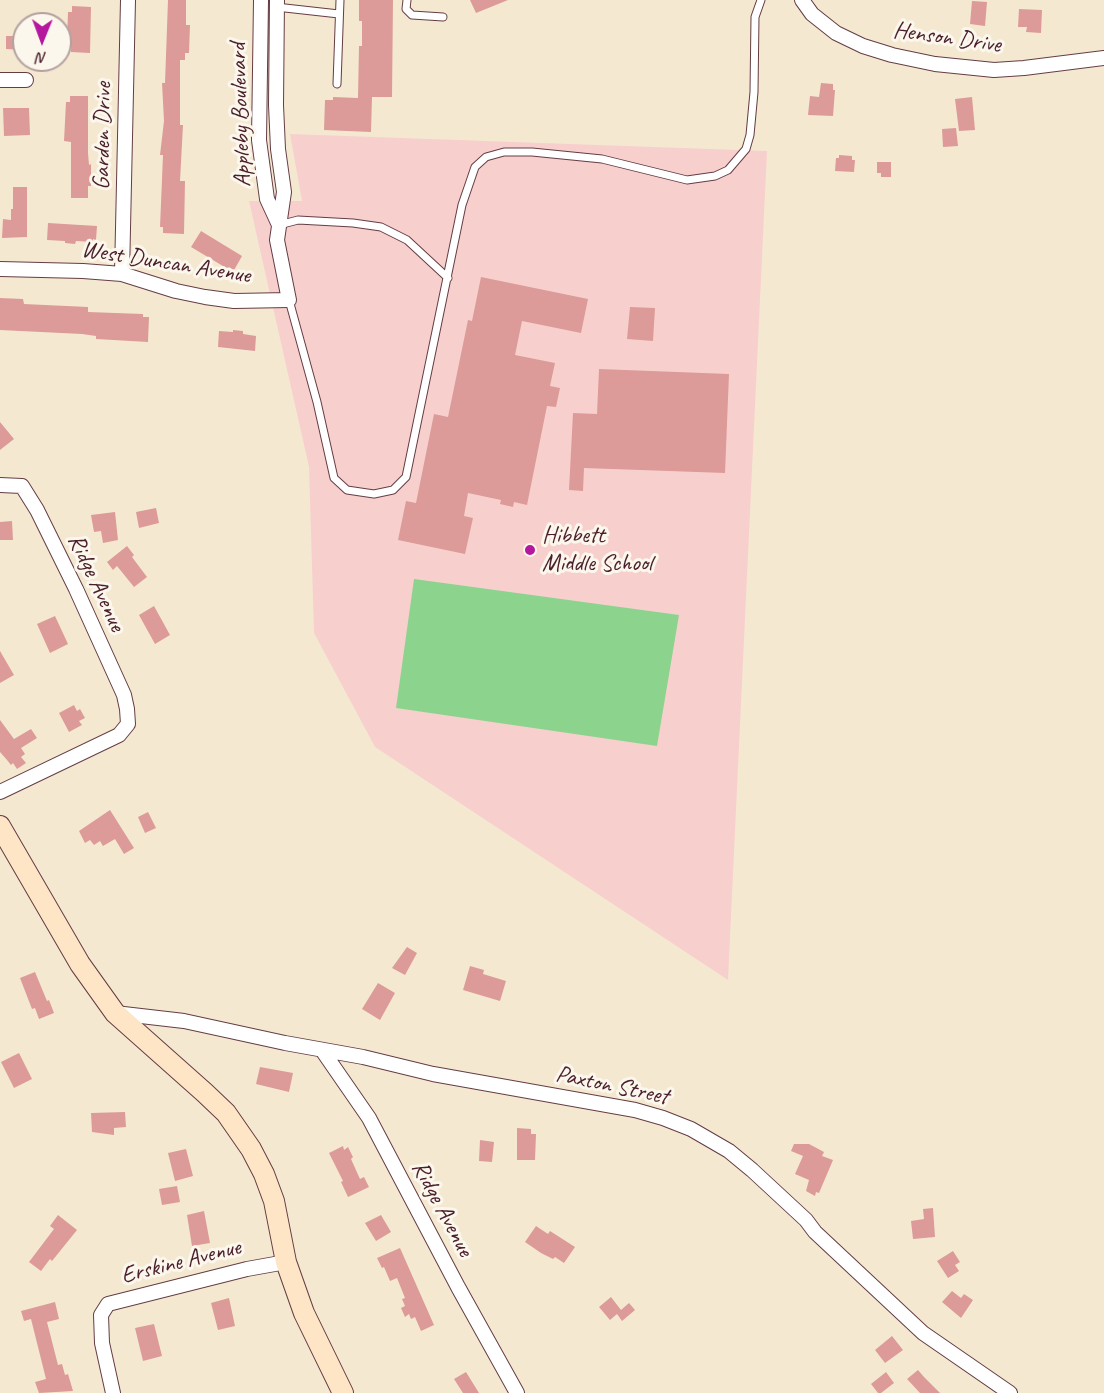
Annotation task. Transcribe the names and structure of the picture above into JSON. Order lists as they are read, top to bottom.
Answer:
{
  "streets": {
    "street": [
      "Henson Drive",
      "Appleby Boulevard",
      "Garden Drive",
      "West Duncan Avenue",
      "Ridge Avenue",
      "Paxton Street",
      "Erskine Avenue"
    ]
  },
  "crossings": [
    ["Appleby Boulevard", "West Duncan Avenue"],
    ["Garden Drive", "West Duncan Avenue"],
    ["Ridge Avenue", "Paxton Street"]
  ],
  "places": ["Hibbett Middle School"],
  "north": "bottom"
}
